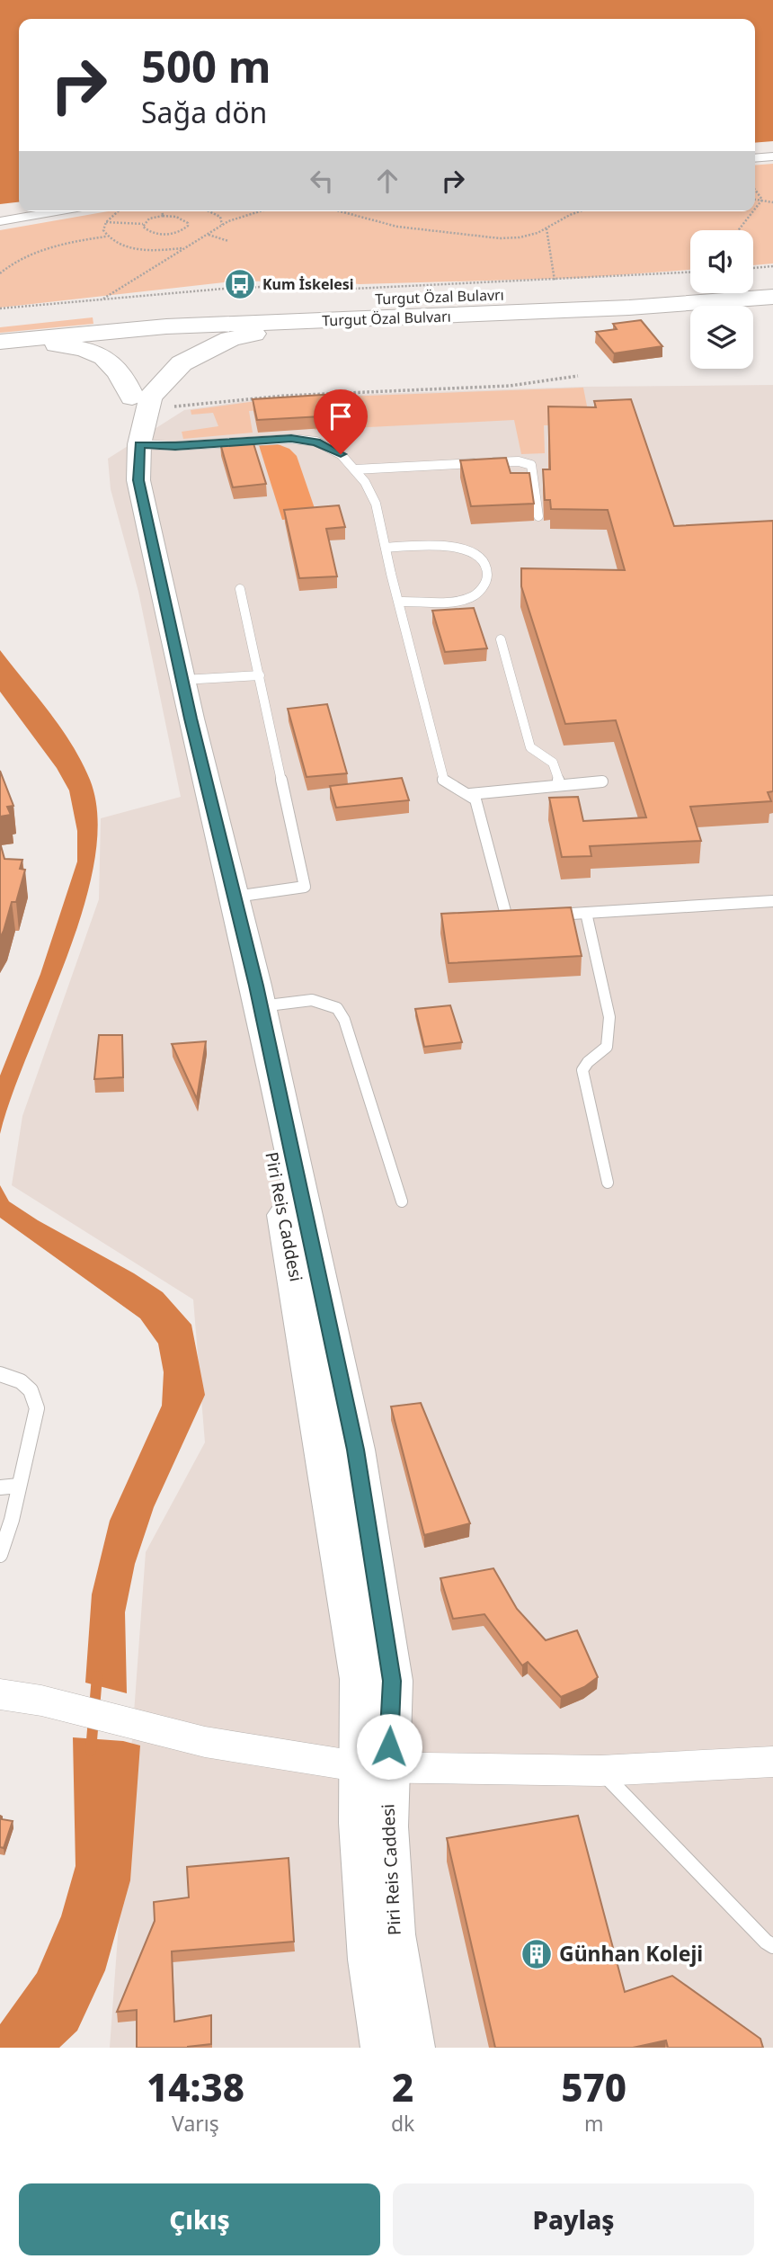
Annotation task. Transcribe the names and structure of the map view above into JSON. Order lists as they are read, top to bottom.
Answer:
{
  "streets": {
    "highway": ["Turgut Özal Bulavrı", "Turgut Özal Bulvarı"],
    "main road": ["Piri Reis Caddesi"]
  },
  "crossings": [
    ["Turgut Özal Bulavrı", "Turgut Özal Bulvarı"]
  ],
  "places": {
    "bus stop": ["Kum İskelesi"],
    "building": ["Günhan Koleji"]
  },
  "page": {
    "turn": ["500 m", "Sağa dön"],
    "eta": [
      "14:38",
      "Varış",
      "2",
      "dk",
      "570",
      "m"
    ],
    "buttons": ["Çıkış", "Paylaş"]
  }
}
